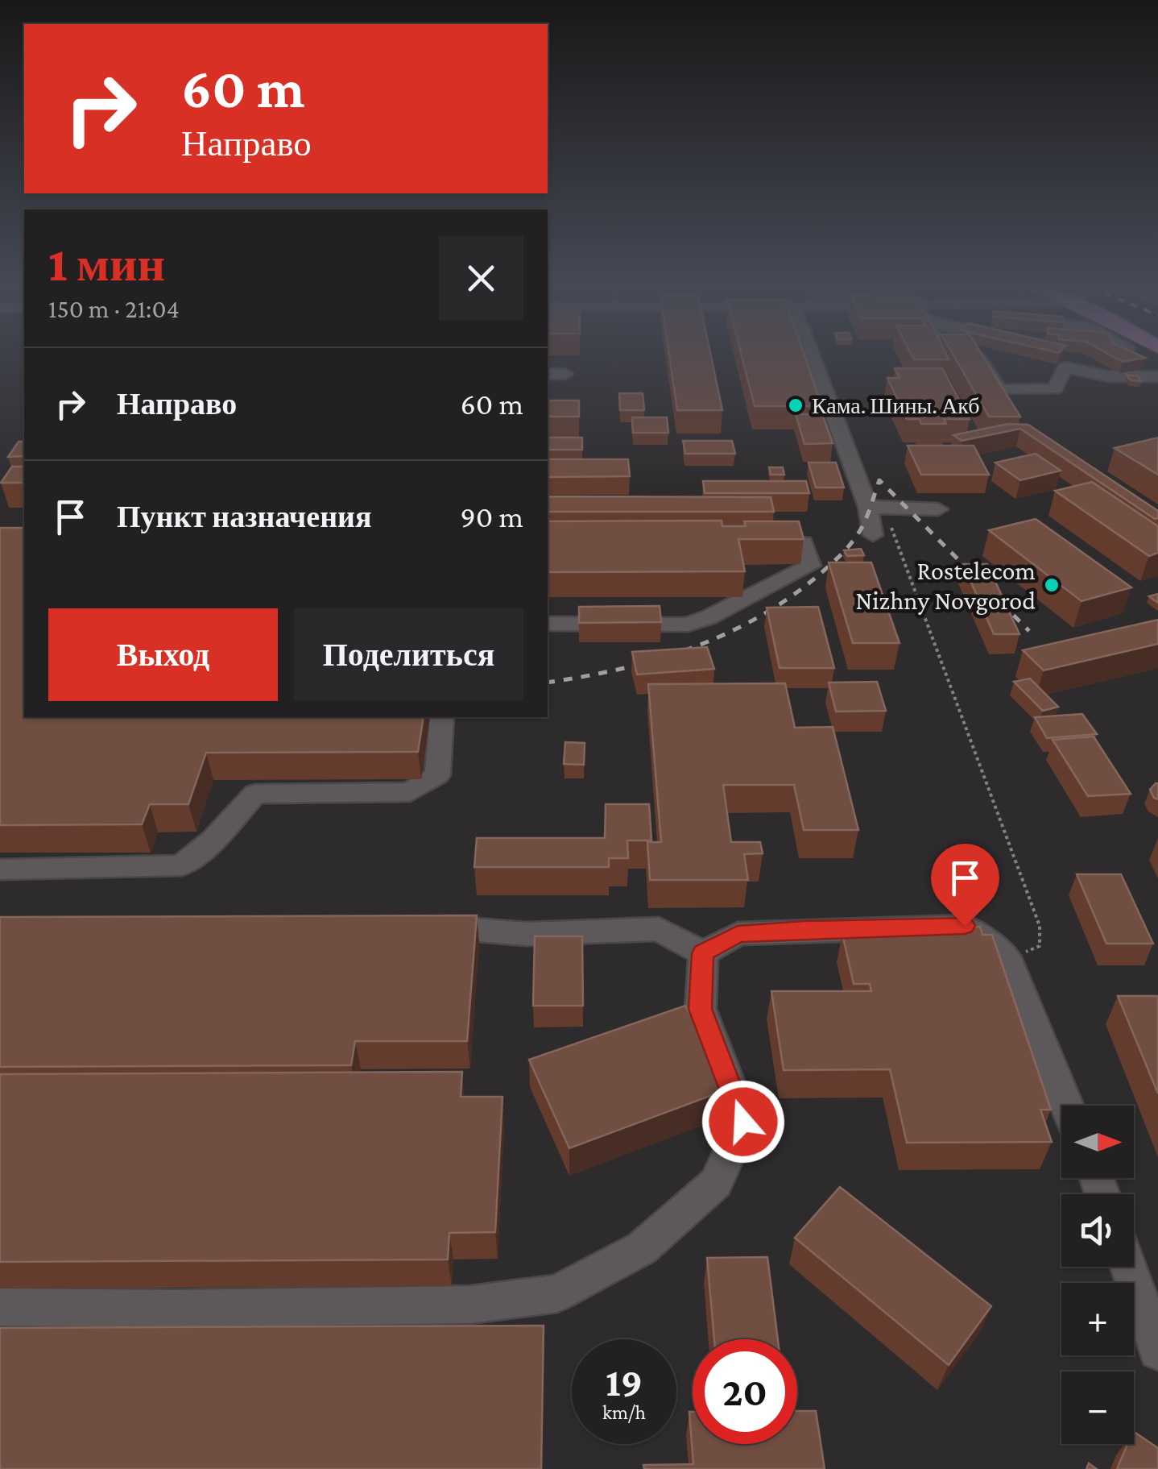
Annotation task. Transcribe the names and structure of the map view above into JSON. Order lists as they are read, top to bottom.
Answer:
{
  "places": ["Кама. Шины. Акб", "Rostelecom Nizhny Novgorod"],
  "north": "right",
  "page": {
    "turn": ["60 m", "Направо"],
    "heading": ["1 мин", "150 m · 21:04"],
    "list": [
      {
        "name": "Направо",
        "value": "60 m"
      },
      {
        "name": "Пункт назначения",
        "value": "90 m"
      }
    ],
    "buttons": ["Выход", "Поделиться"],
    "map_buttons": ["+", "−"],
    "speed": "19 km/h",
    "limit": "20"
  }
}
